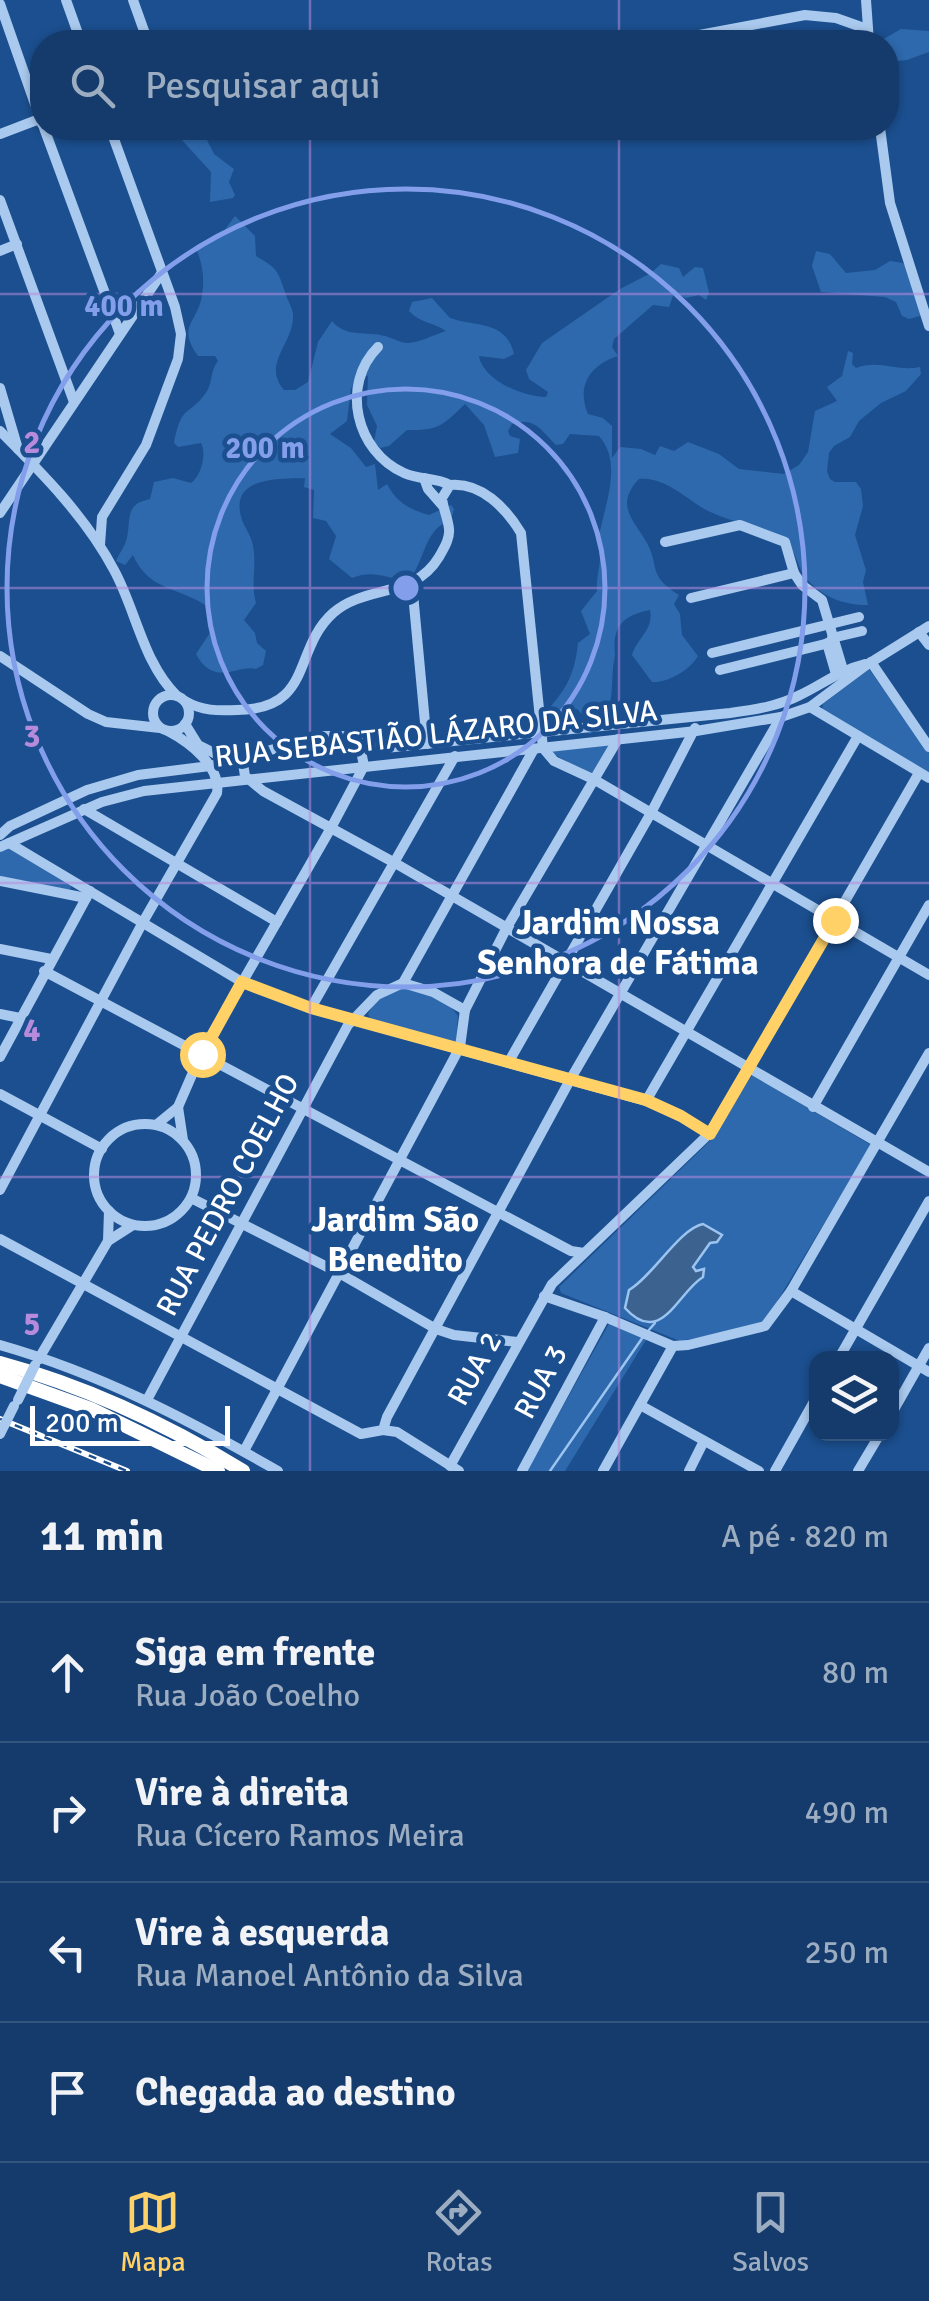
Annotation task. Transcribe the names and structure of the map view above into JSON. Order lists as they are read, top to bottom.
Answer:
{
  "streets": {
    "street": [
      "RUA SEBASTIÃO LÁZARO DA SILVA",
      "RUA PEDRO COELHO",
      "RUA 2",
      "RUA 3"
    ]
  },
  "districts": ["Jardim Nossa Senhora de Fátima", "Jardim São Benedito"],
  "scale_bar": "200 m",
  "page": {
    "search": "Pesquisar aqui",
    "scale": "200 m",
    "heading": ["11 min", "A pé · 820 m"],
    "list": [
      ["Siga em frente", "Rua João Coelho", "80 m"],
      ["Vire à direita", "Rua Cícero Ramos Meira", "490 m"],
      ["Vire à esquerda", "Rua Manoel Antônio da Silva", "250 m"],
      "Chegada ao destino"
    ],
    "nav": ["Mapa", "Rotas", "Salvos"]
  },
  "grid": {
    "rows": [
      "2",
      "3",
      "4",
      "5"
    ]
  },
  "rings": ["400 m", "200 m"]
}
